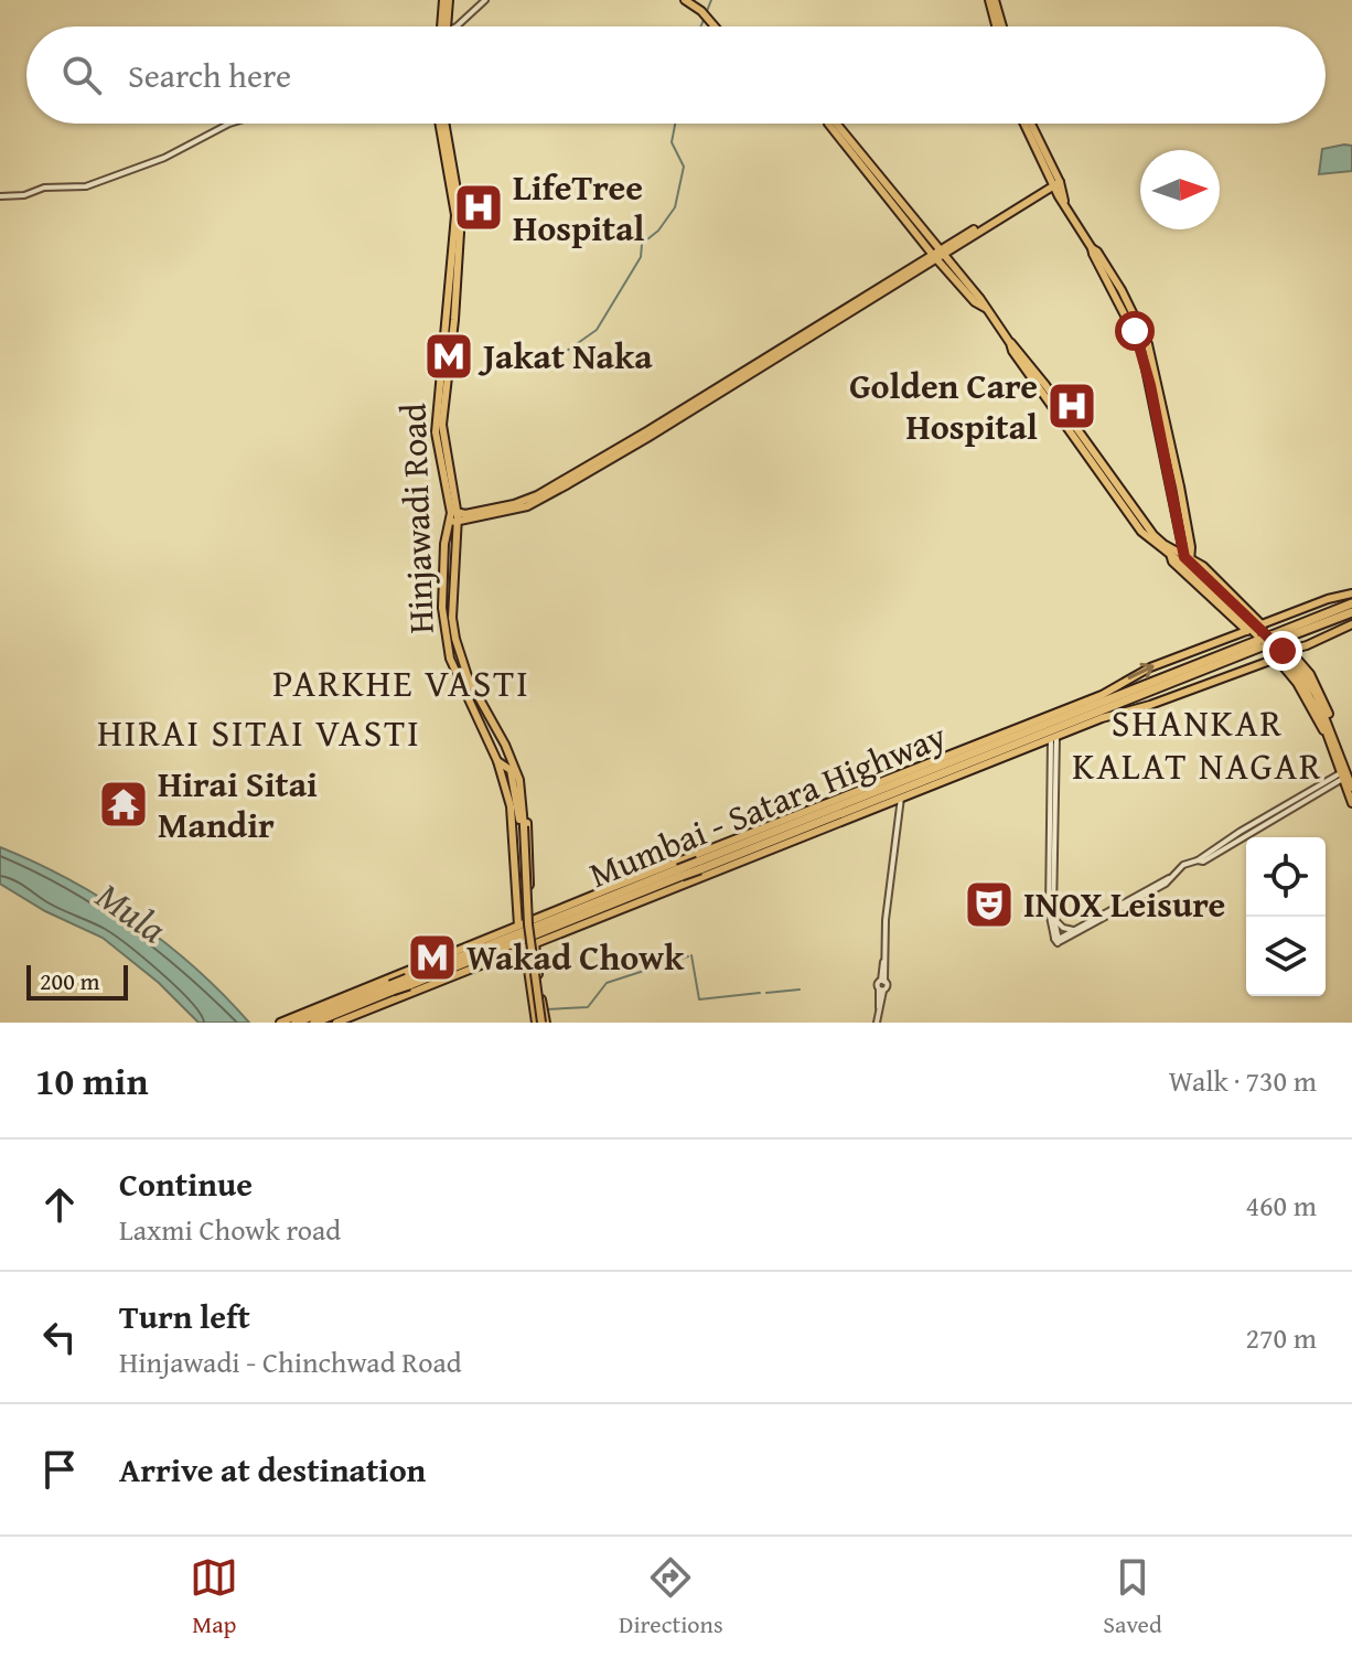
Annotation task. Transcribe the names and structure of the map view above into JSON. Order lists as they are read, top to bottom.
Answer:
{
  "streets": {
    "highway": ["Mumbai - Satara Highway"],
    "main road": ["Hinjawadi Road"]
  },
  "districts": ["PARKHE VASTI", "SHANKAR KALAT NAGAR", "HIRAI SITAI VASTI"],
  "water": ["Mula"],
  "places": {
    "hospital": ["LifeTree Hospital", "Golden Care Hospital"],
    "metro station": ["Jakat Naka", "Wakad Chowk"],
    "temple": ["Hirai Sitai Mandir"],
    "theatre": ["INOX Leisure"]
  },
  "scale_bar": "200 m",
  "north": "right",
  "page": {
    "search": "Search here",
    "scale": "200 m",
    "heading": ["10 min", "Walk · 730 m"],
    "list": [
      ["Continue", "Laxmi Chowk road", "460 m"],
      ["Turn left", "Hinjawadi - Chinchwad Road", "270 m"],
      "Arrive at destination"
    ],
    "nav": ["Map", "Directions", "Saved"]
  }
}
